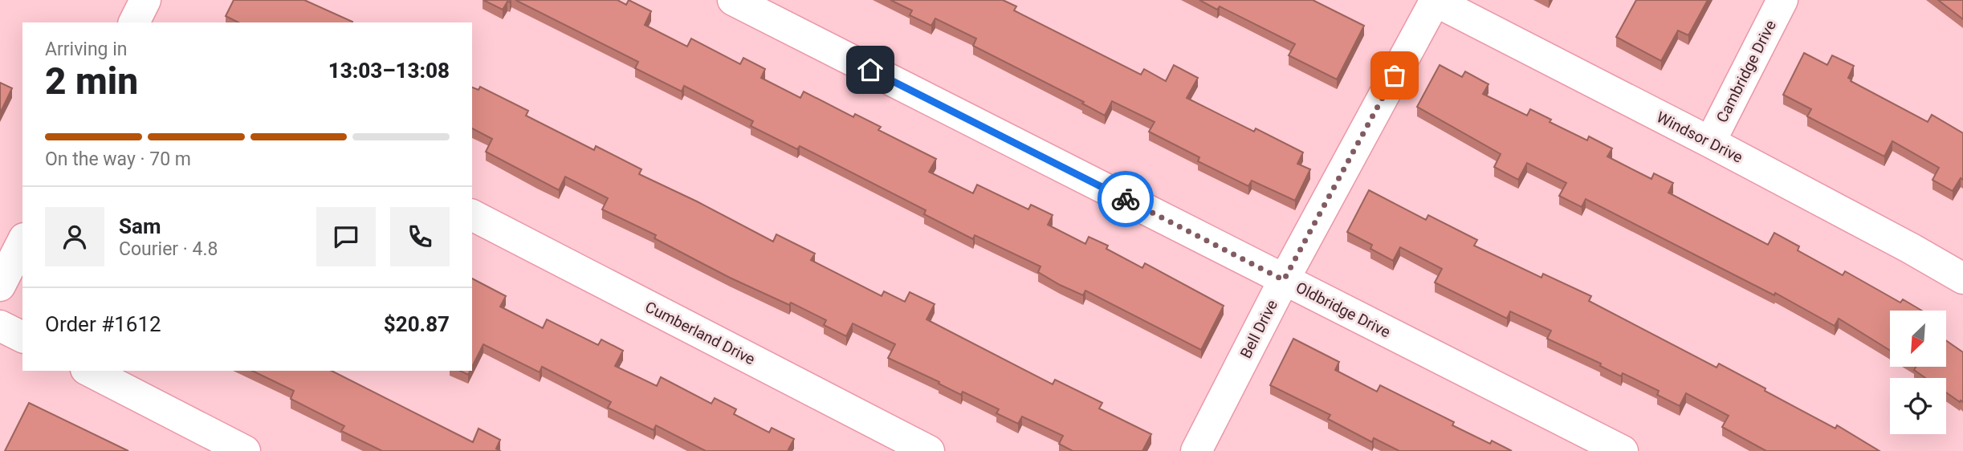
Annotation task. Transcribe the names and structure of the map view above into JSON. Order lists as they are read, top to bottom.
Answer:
{
  "streets": {
    "street": [
      "Cambridge Drive",
      "Windsor Drive",
      "Oldbridge Drive",
      "Bell Drive",
      "Cumberland Drive"
    ]
  },
  "crossings": [
    ["Cambridge Drive", "Windsor Drive"],
    ["Windsor Drive", "Bell Drive"],
    ["Oldbridge Drive", "Bell Drive"]
  ],
  "north": "bottom left",
  "page": {
    "heading": ["2 min", "Arriving in", "13:03–13:08"],
    "panel": [
      "Sam",
      "Courier · 4.8",
      "Order #1612",
      "$20.87"
    ],
    "bar": "On the way · 70 m"
  }
}
